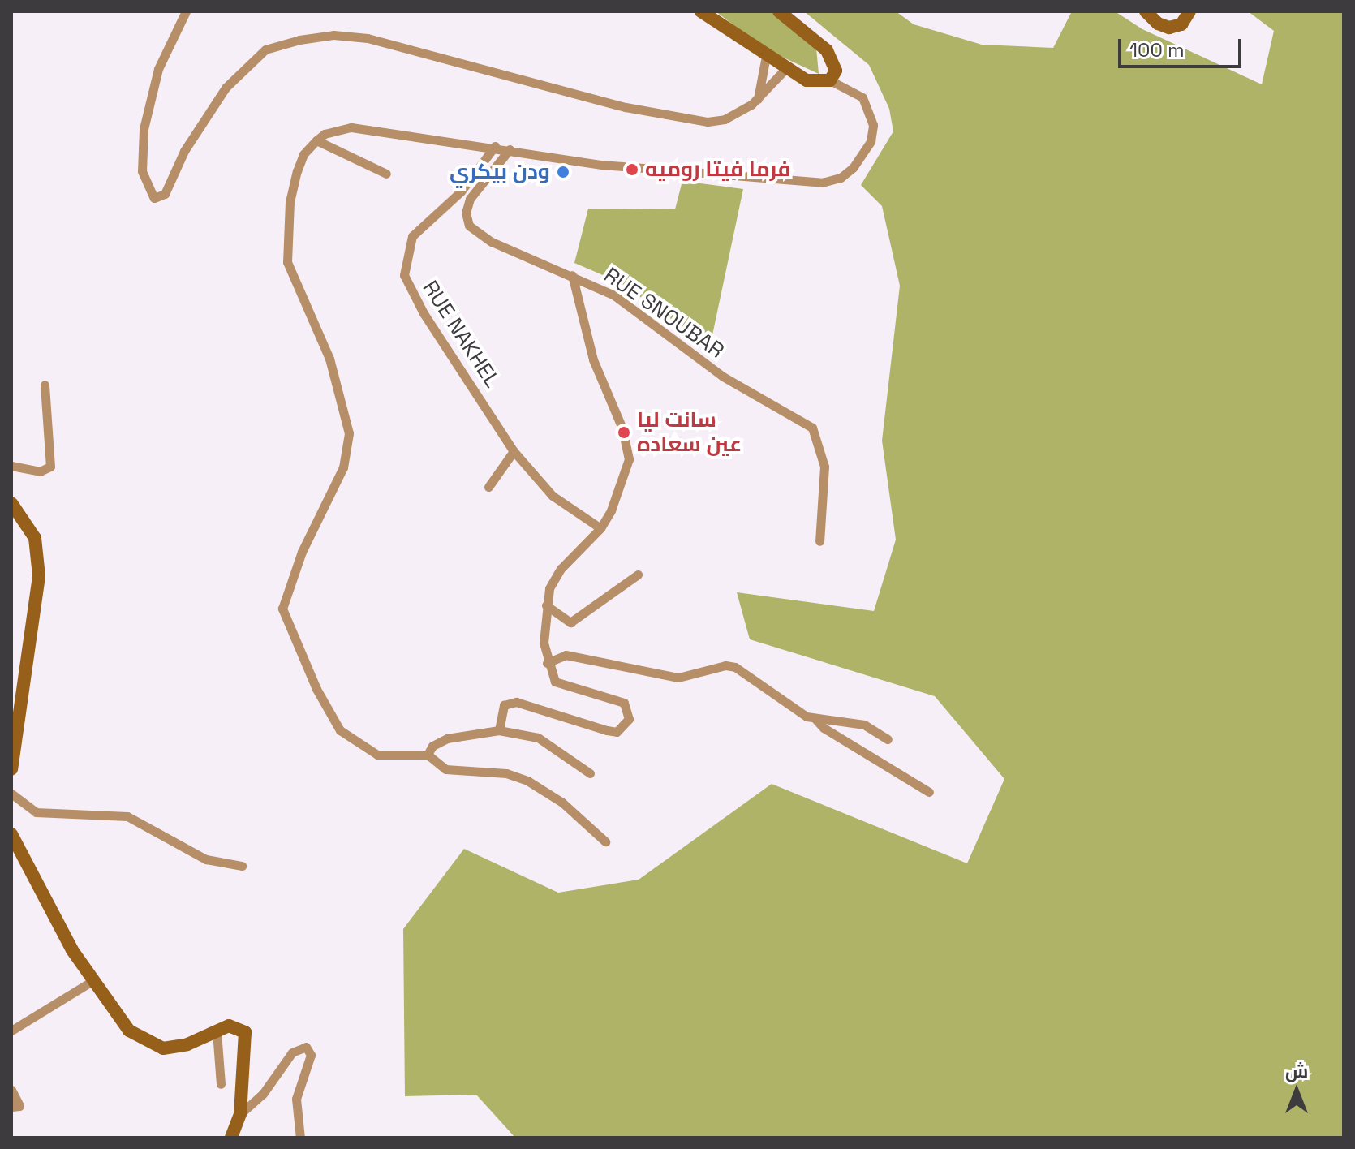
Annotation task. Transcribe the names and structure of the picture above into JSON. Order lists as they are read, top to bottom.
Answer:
{
  "streets": {
    "street": ["RUE SNOUBAR", "RUE NAKHEL"]
  },
  "places": ["فرما فيتا روميه", "ودن بيكري", "سانت ليا عين سعاده"],
  "scale_bar": "100 m",
  "north": "top"
}
